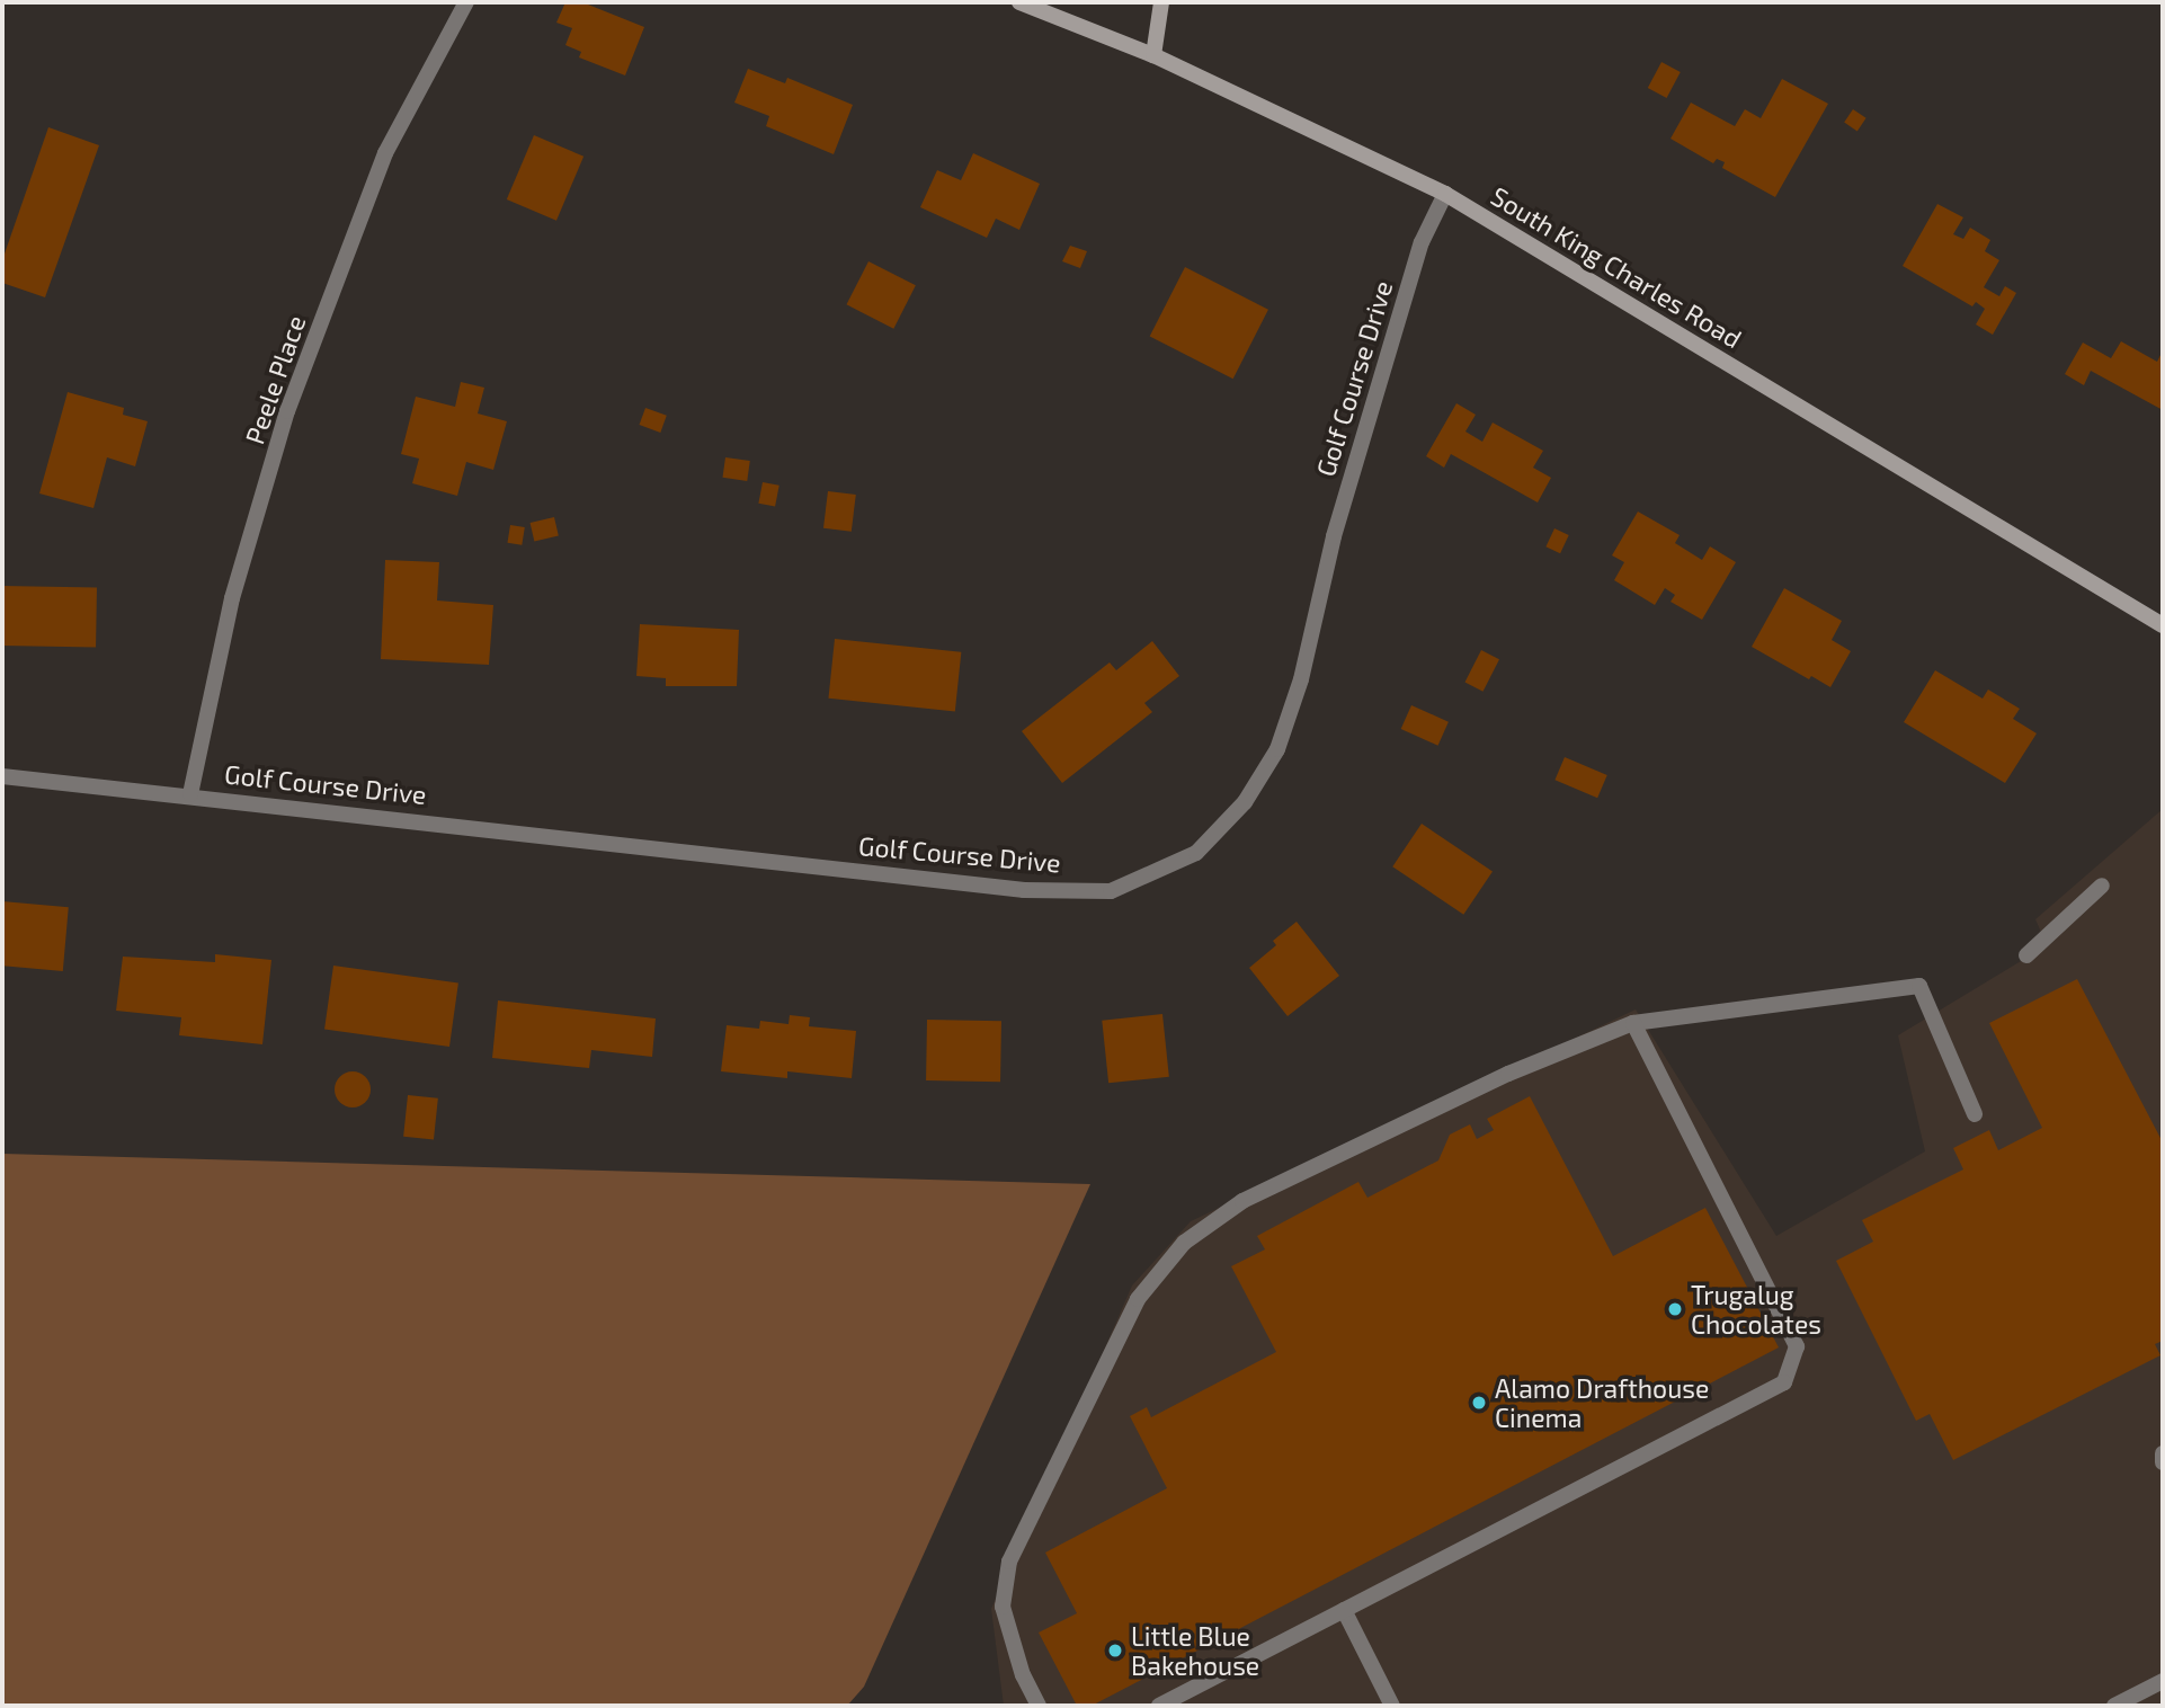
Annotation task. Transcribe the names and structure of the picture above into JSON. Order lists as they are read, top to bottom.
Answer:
{
  "streets": {
    "street": ["South King Charles Road", "Golf Course Drive", "Peele Place"]
  },
  "crossings": [
    ["South King Charles Road", "Golf Course Drive"],
    ["Golf Course Drive", "Peele Place"]
  ],
  "places": ["Trugalug Chocolates", "Alamo Drafthouse Cinema", "Little Blue Bakehouse"]
}
